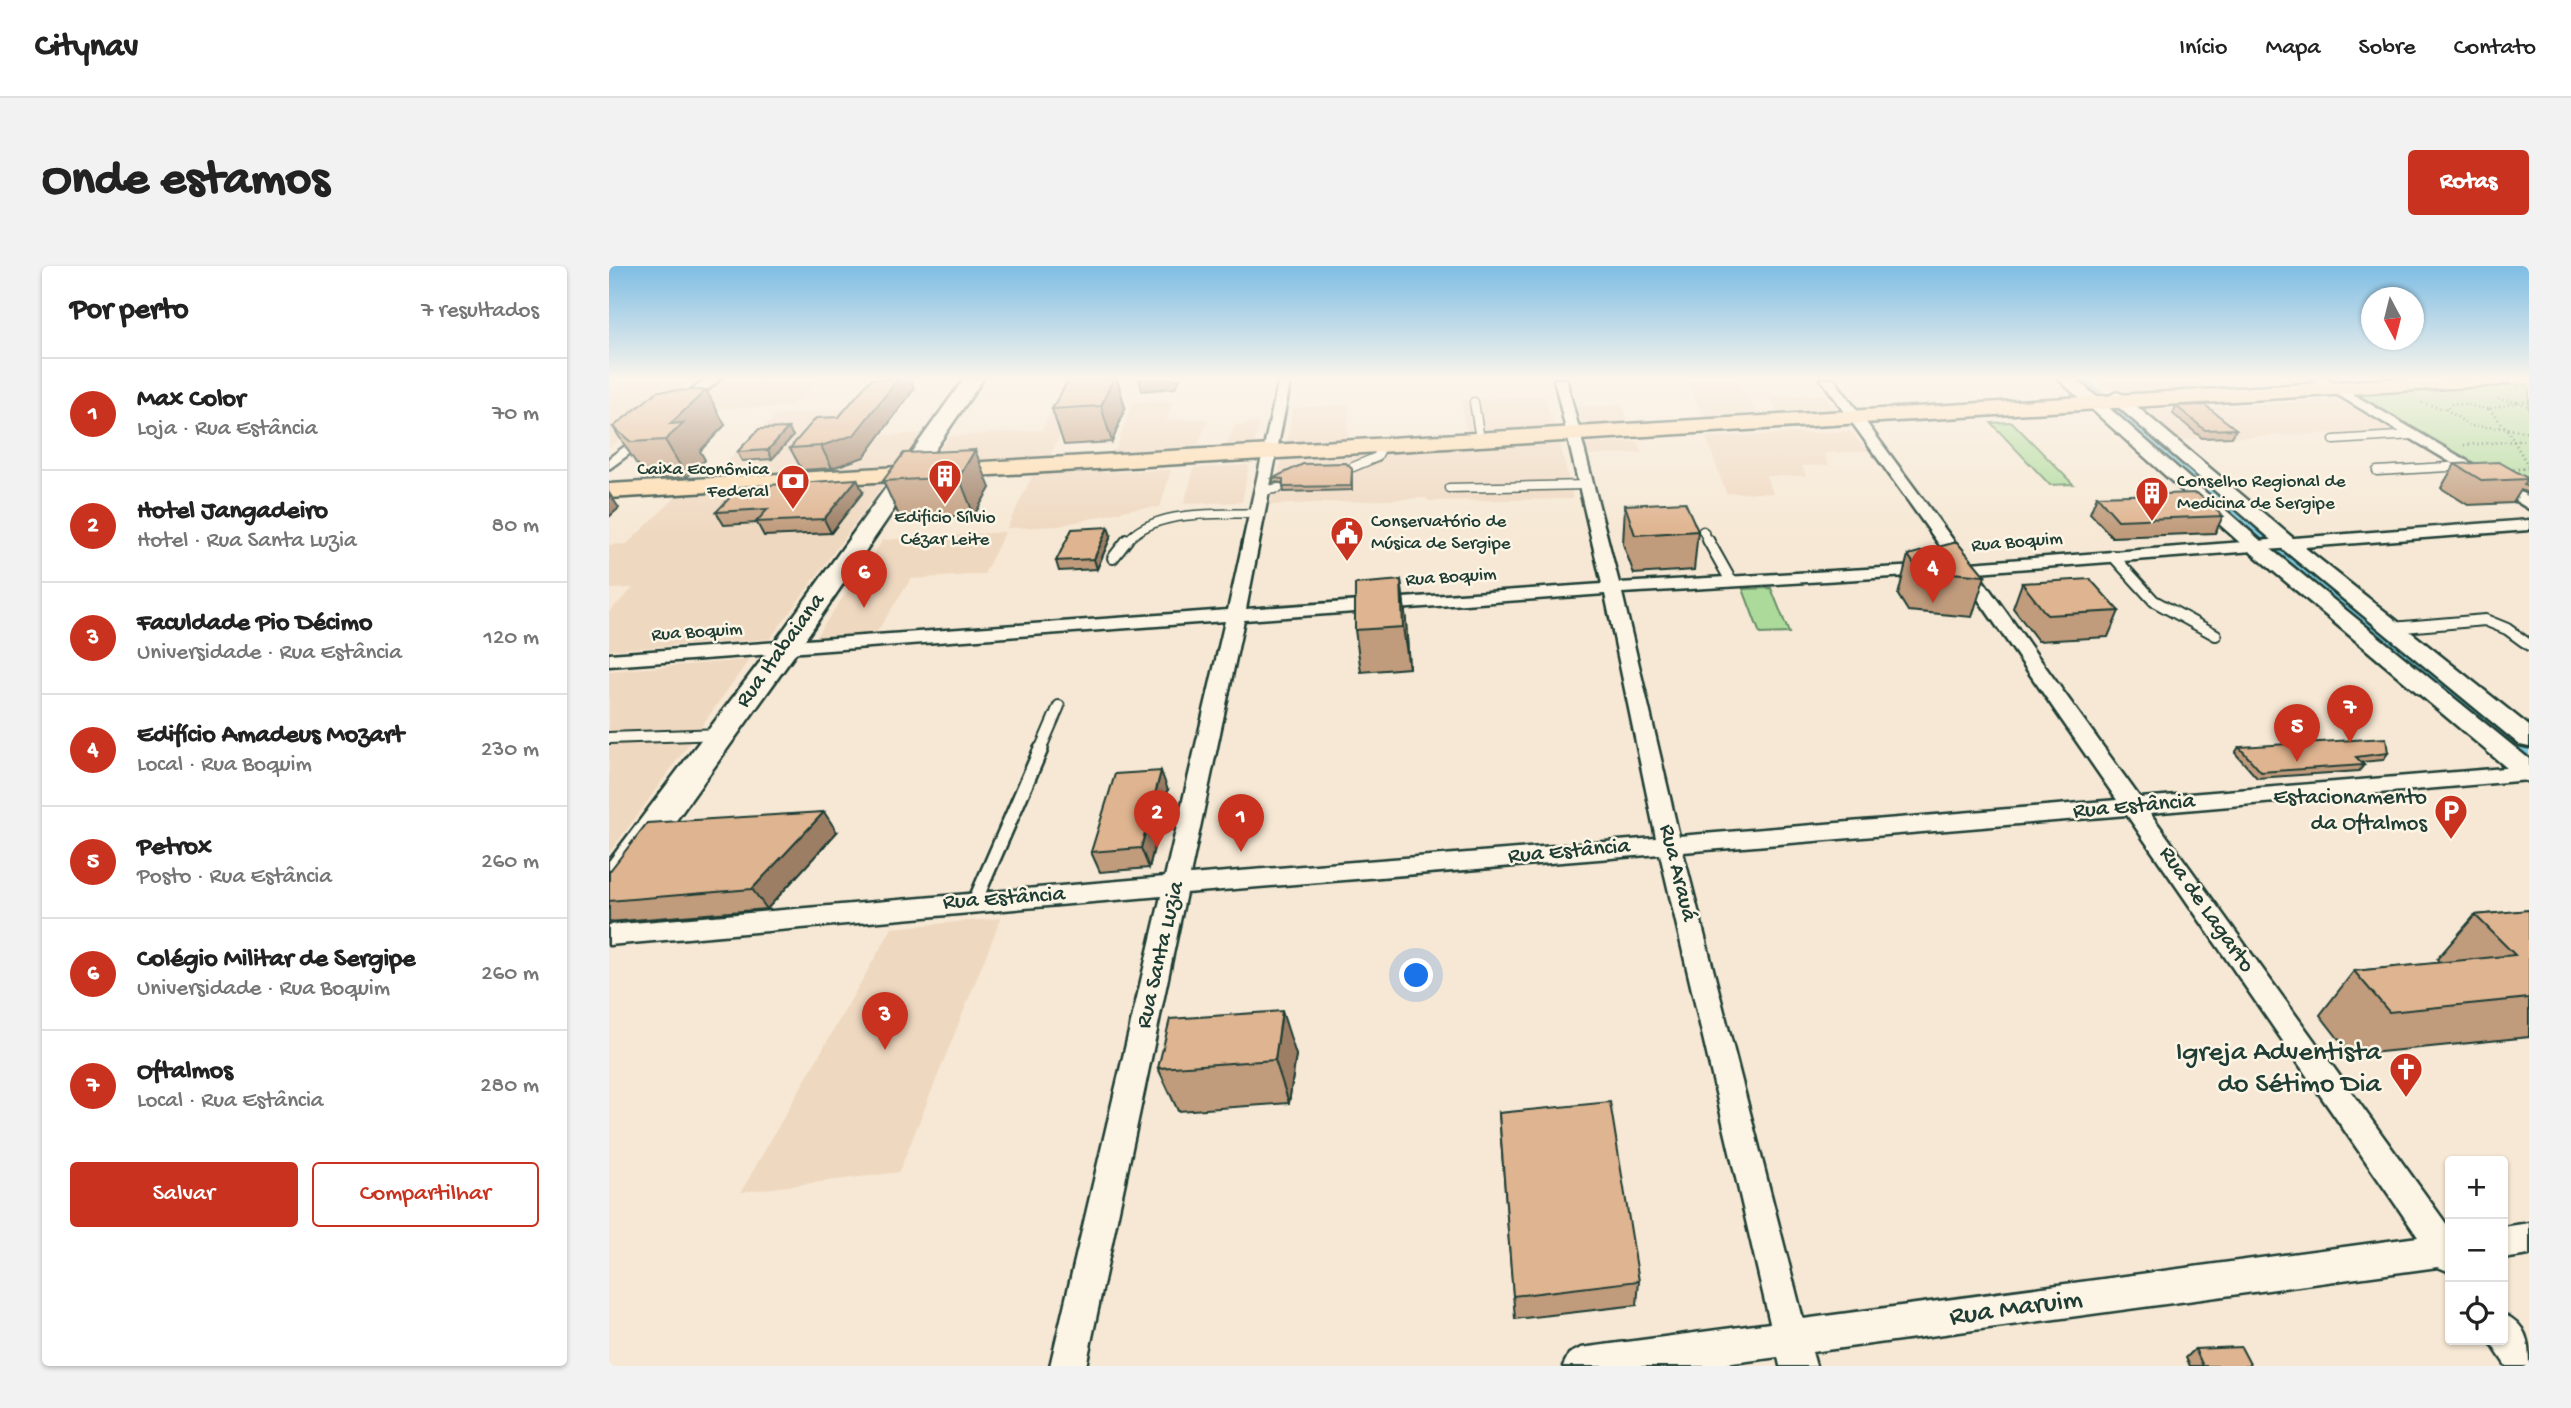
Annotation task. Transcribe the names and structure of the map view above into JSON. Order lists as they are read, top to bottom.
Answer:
{
  "streets": {
    "main road": ["Rua Itabaiana"],
    "street": [
      "Rua Boquim",
      "Rua Estância",
      "Rua Arauá",
      "Rua de Lagarto",
      "Rua Santa Luzia",
      "Rua Maruim"
    ]
  },
  "crossings": [
    ["Rua Boquim", "Rua Itabaiana"],
    ["Rua Boquim", "Rua Arauá"],
    ["Rua Boquim", "Rua de Lagarto"],
    ["Rua Boquim", "Rua Santa Luzia"],
    ["Rua Estância", "Rua Arauá"],
    ["Rua Estância", "Rua de Lagarto"],
    ["Rua Estância", "Rua Santa Luzia"],
    ["Rua Arauá", "Rua Maruim"]
  ],
  "places": {
    "building": ["Edificio Sílvio Cézar Leite", "Conselho Regional de Medicina de Sergipe"],
    "bank": ["Caixa Econômica Federal"],
    "public building": ["Conservatório de Música de Sergipe"],
    "parking": ["Estacionamento da Oftalmos"],
    "church": ["Igreja Adventista do Sétimo Dia"]
  },
  "north": "bottom",
  "page": {
    "header": "Citynav",
    "nav": [
      "Início",
      "Mapa",
      "Sobre",
      "Contato"
    ],
    "buttons": [
      "Rotas",
      ["Salvar", "Compartilhar"]
    ],
    "title": "Onde estamos",
    "heading": ["Por perto", "7 resultados"],
    "list": [
      {
        "mark": "1",
        "name": "Max Color",
        "note": "Loja · Rua Estância",
        "value": "70 m"
      },
      {
        "mark": "2",
        "name": "Hotel Jangadeiro",
        "note": "Hotel · Rua Santa Luzia",
        "value": "80 m"
      },
      {
        "mark": "3",
        "name": "Faculdade Pio Décimo",
        "note": "Universidade · Rua Estância",
        "value": "120 m"
      },
      {
        "mark": "4",
        "name": "Edifício Amadeus Mozart",
        "note": "Local · Rua Boquim",
        "value": "230 m"
      },
      {
        "mark": "5",
        "name": "Petrox",
        "note": "Posto · Rua Estância",
        "value": "260 m"
      },
      {
        "mark": "6",
        "name": "Colégio Militar de Sergipe",
        "note": "Universidade · Rua Boquim",
        "value": "260 m"
      },
      {
        "mark": "7",
        "name": "Oftalmos",
        "note": "Local · Rua Estância",
        "value": "280 m"
      }
    ],
    "pins": [
      "4",
      "6",
      "7",
      "5",
      "2",
      "1",
      "3"
    ],
    "map_buttons": ["+", "−"]
  }
}
